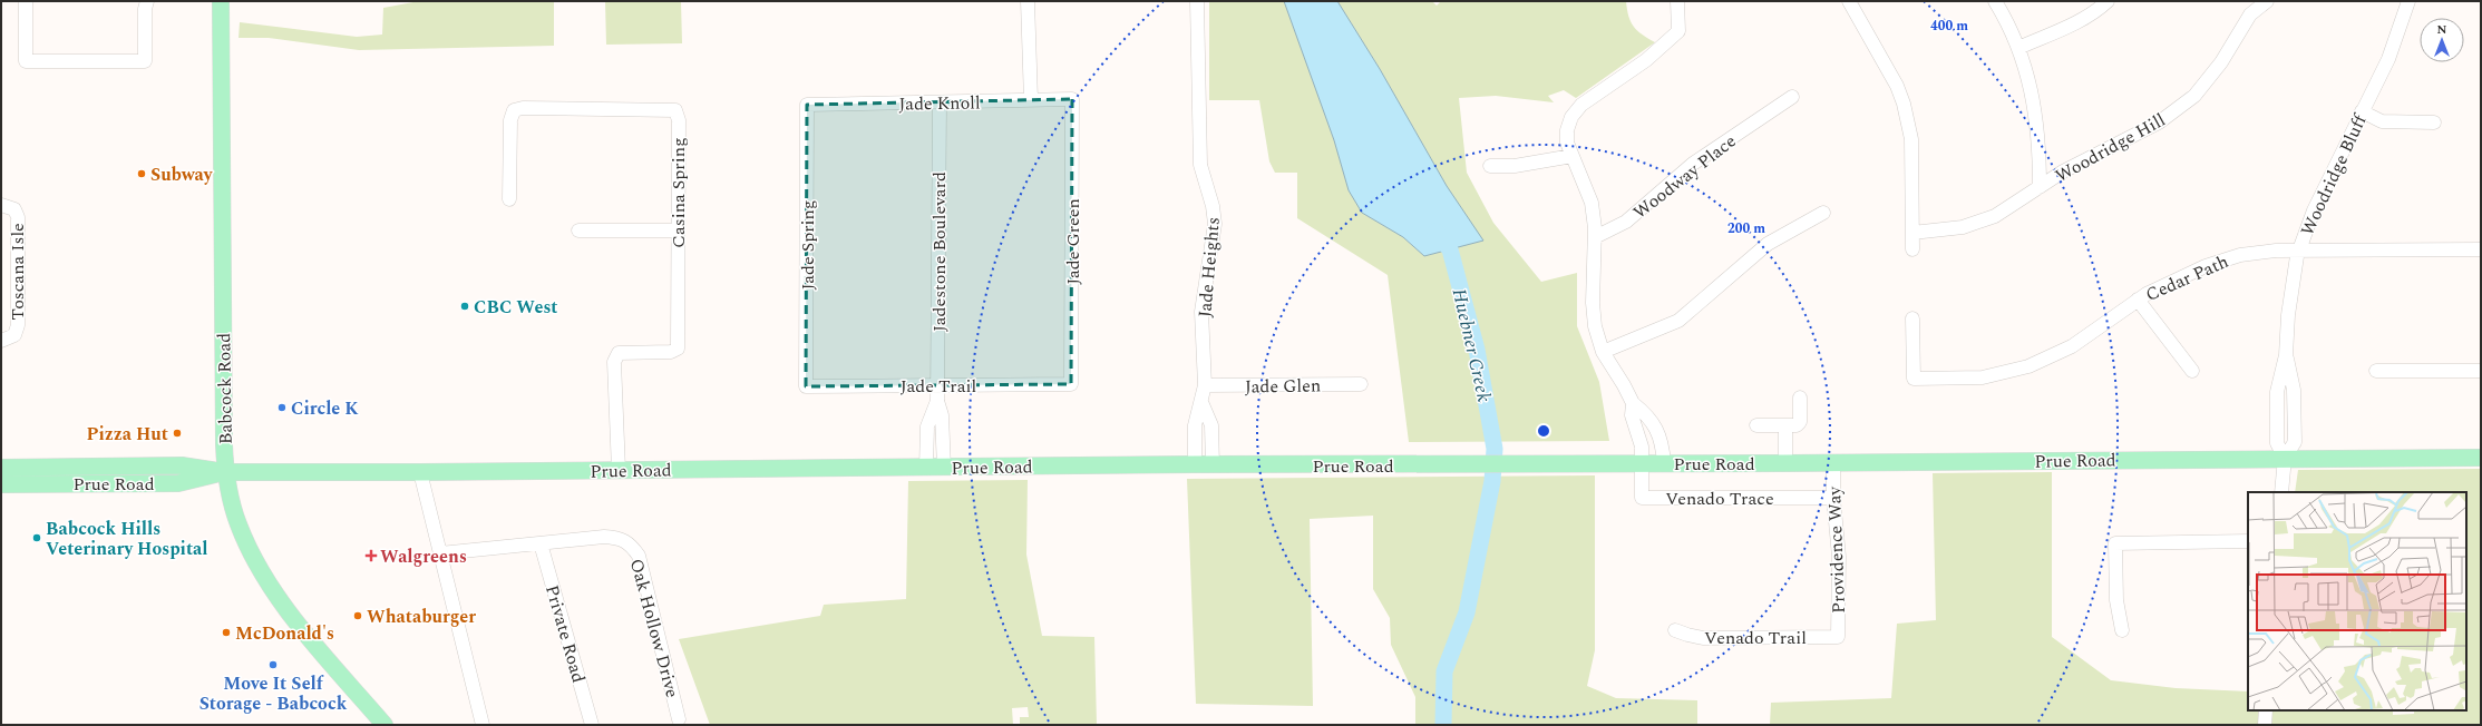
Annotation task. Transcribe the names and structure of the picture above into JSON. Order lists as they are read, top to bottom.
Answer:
{
  "streets": {
    "main road": ["Babcock Road", "Prue Road"],
    "street": [
      "Jade Knoll",
      "Woodridge Hill",
      "Woodridge Bluff",
      "Woodway Place",
      "Casina Spring",
      "Jade Green",
      "Jade Spring",
      "Jadestone Boulevard",
      "Jade Heights",
      "Toscana Isle",
      "Cedar Path",
      "Jade Trail",
      "Jade Glen",
      "Venado Trace",
      "Providence Way",
      "Oak Hollow Drive",
      "Private Road",
      "Venado Trail"
    ]
  },
  "crossings": [
    ["Jade Knoll", "Jade Green"],
    ["Jade Knoll", "Jade Spring"],
    ["Jade Knoll", "Jadestone Boulevard"],
    ["Woodridge Bluff", "Cedar Path"],
    ["Woodridge Bluff", "Prue Road"],
    ["Casina Spring", "Prue Road"],
    ["Jade Green", "Jade Trail"],
    ["Jade Spring", "Jade Trail"],
    ["Jadestone Boulevard", "Jade Trail"],
    ["Jadestone Boulevard", "Prue Road"],
    ["Jade Heights", "Jade Glen"],
    ["Jade Heights", "Prue Road"],
    ["Babcock Road", "Prue Road"],
    ["Prue Road", "Venado Trace"],
    ["Prue Road", "Providence Way"],
    ["Venado Trace", "Providence Way"],
    ["Providence Way", "Venado Trail"],
    ["Oak Hollow Drive", "Private Road"]
  ],
  "water": ["Huebner Creek"],
  "places": {
    "other": [
      "Subway",
      "CBC West",
      "Circle K",
      "Pizza Hut",
      "Babcock Hills Veterinary Hospital",
      "Whataburger",
      "McDonald's",
      "Move It Self Storage - Babcock"
    ],
    "health": ["Walgreens"]
  },
  "north": "top",
  "rings": ["400 m", "200 m"]
}
